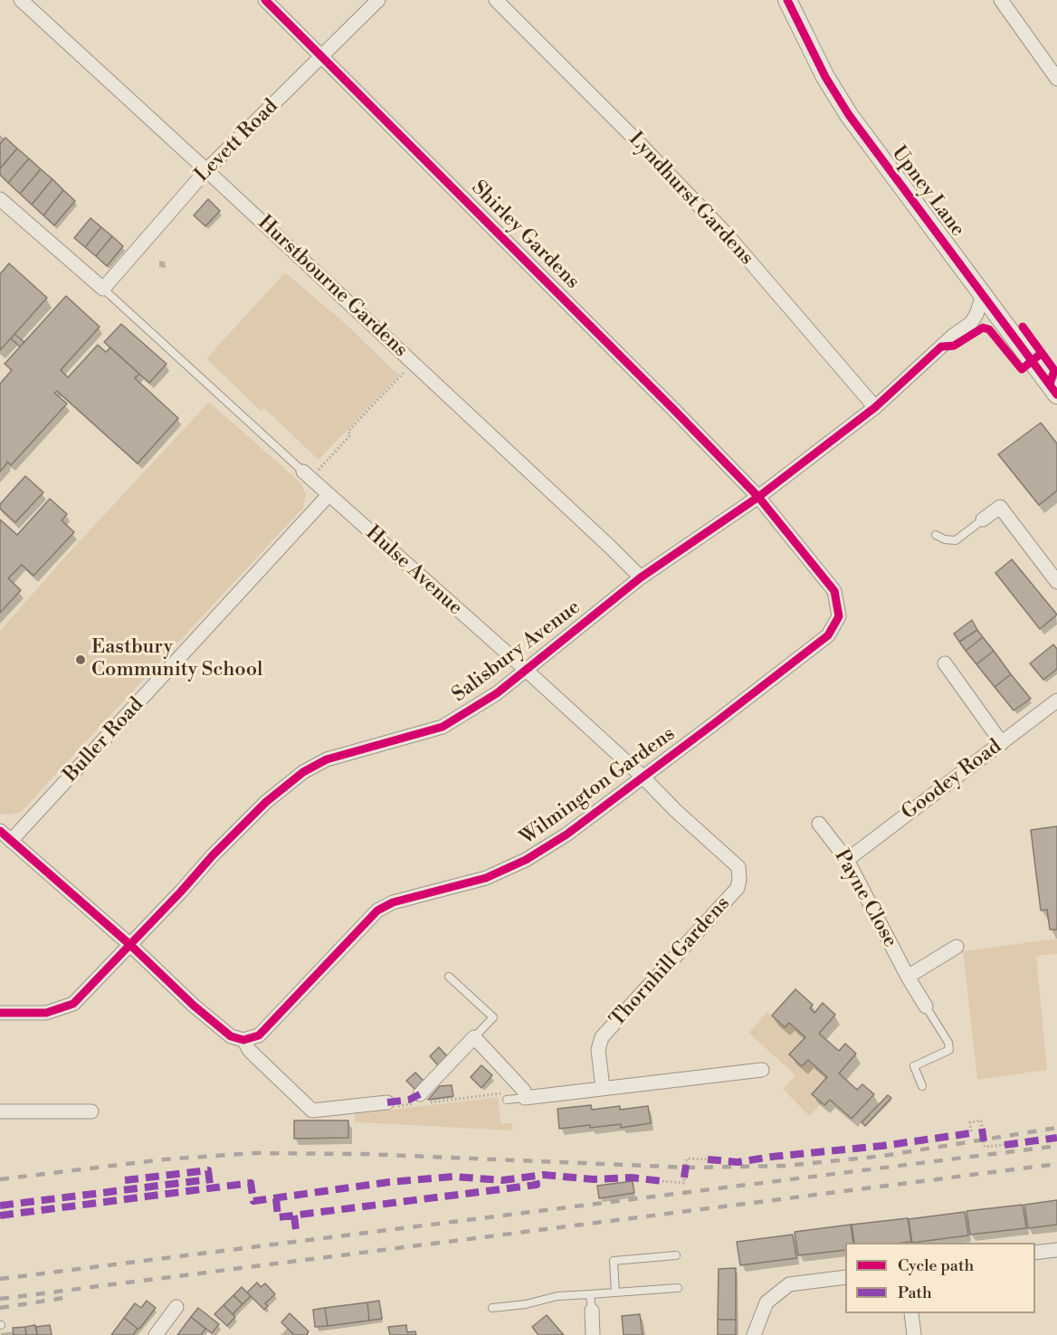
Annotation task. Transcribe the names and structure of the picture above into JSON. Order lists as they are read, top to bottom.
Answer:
{
  "streets": {
    "street": [
      "Levett Road",
      "Upney Lane",
      "Lyndhurst Gardens",
      "Shirley Gardens",
      "Hurstbourne Gardens",
      "Hulse Avenue",
      "Salisbury Avenue",
      "Buller Road",
      "Goodey Road",
      "Wilmington Gardens",
      "Payne Close",
      "Thornhill Gardens"
    ]
  },
  "crossings": [
    ["Levett Road", "Shirley Gardens"],
    ["Levett Road", "Hurstbourne Gardens"],
    ["Upney Lane", "Salisbury Avenue"],
    ["Lyndhurst Gardens", "Salisbury Avenue"],
    ["Shirley Gardens", "Salisbury Avenue"],
    ["Shirley Gardens", "Wilmington Gardens"],
    ["Hurstbourne Gardens", "Salisbury Avenue"],
    ["Hulse Avenue", "Salisbury Avenue"],
    ["Hulse Avenue", "Buller Road"],
    ["Hulse Avenue", "Thornhill Gardens"],
    ["Salisbury Avenue", "Wilmington Gardens"],
    ["Salisbury Avenue", "Thornhill Gardens"],
    ["Goodey Road", "Payne Close"],
    ["Wilmington Gardens", "Thornhill Gardens"]
  ],
  "places": ["Eastbury Community School"],
  "legend": ["Cycle path", "Path"]
}
